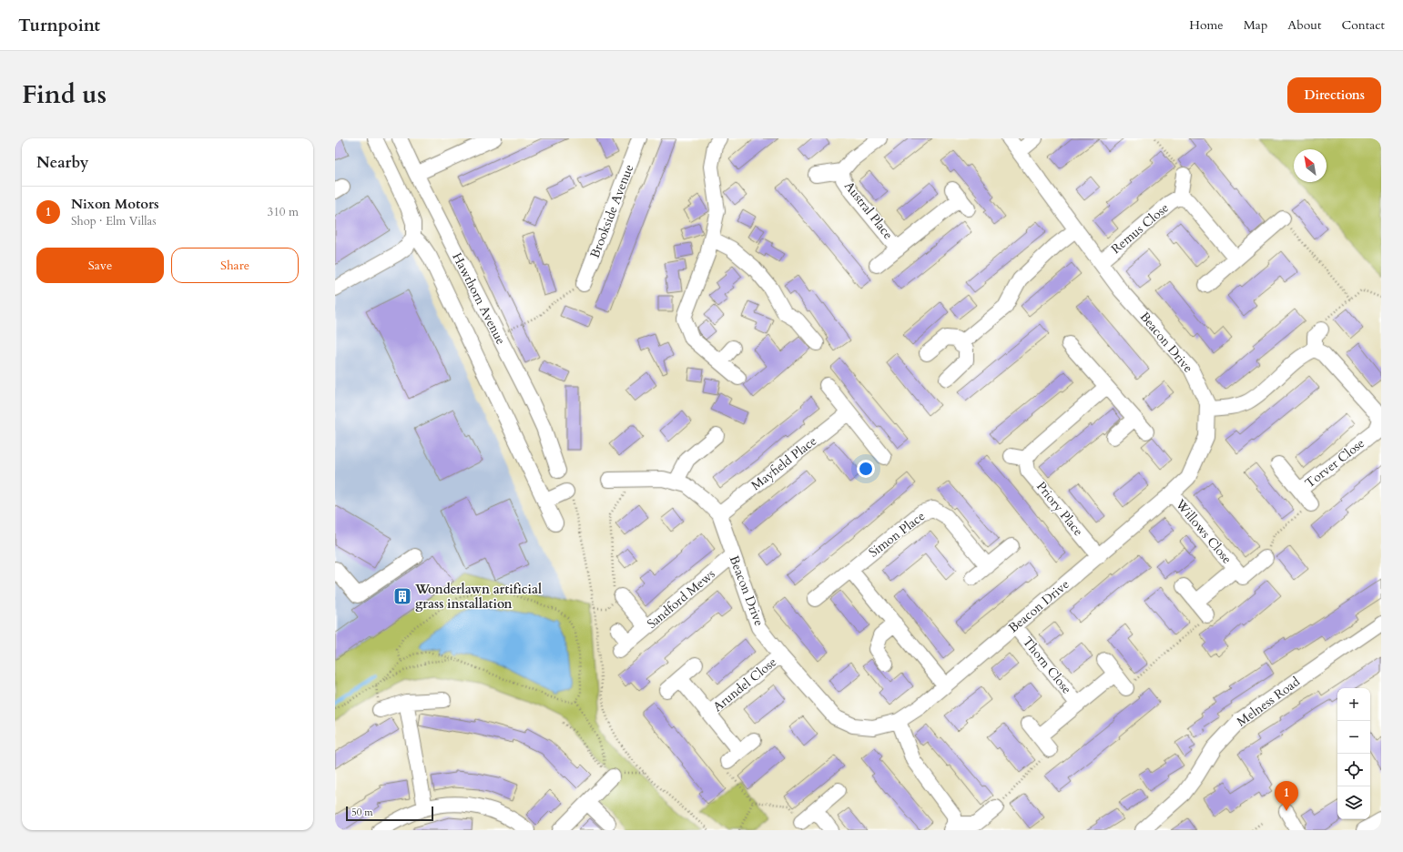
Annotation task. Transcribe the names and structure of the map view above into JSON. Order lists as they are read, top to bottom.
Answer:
{
  "streets": {
    "street": [
      "Austral Place",
      "Brookside Avenue",
      "Remus Close",
      "Hawthorn Avenue",
      "Beacon Drive",
      "Mayfield Place",
      "Torver Close",
      "Priory Place",
      "Willows Close",
      "Simon Place",
      "Sandford Mews",
      "Thorn Close",
      "Arundel Close",
      "Melness Road"
    ]
  },
  "crossings": [
    ["Remus Close", "Beacon Drive"],
    ["Beacon Drive", "Mayfield Place"],
    ["Beacon Drive", "Priory Place"],
    ["Beacon Drive", "Willows Close"],
    ["Beacon Drive", "Sandford Mews"],
    ["Beacon Drive", "Thorn Close"],
    ["Beacon Drive", "Arundel Close"]
  ],
  "places": {
    "building": ["Wonderlawn artificial grass installation"]
  },
  "scale_bar": "50 m",
  "north": "top left",
  "page": {
    "header": "Turnpoint",
    "nav": [
      "Home",
      "Map",
      "About",
      "Contact"
    ],
    "title": "Find us",
    "buttons": [
      "Directions",
      ["Save", "Share"]
    ],
    "heading": "Nearby",
    "list": [
      {
        "mark": "1",
        "name": "Nixon Motors",
        "note": "Shop · Elm Villas",
        "value": "310 m"
      }
    ],
    "map_buttons": ["+", "−"],
    "pins": "1",
    "scale": "50 m"
  }
}
